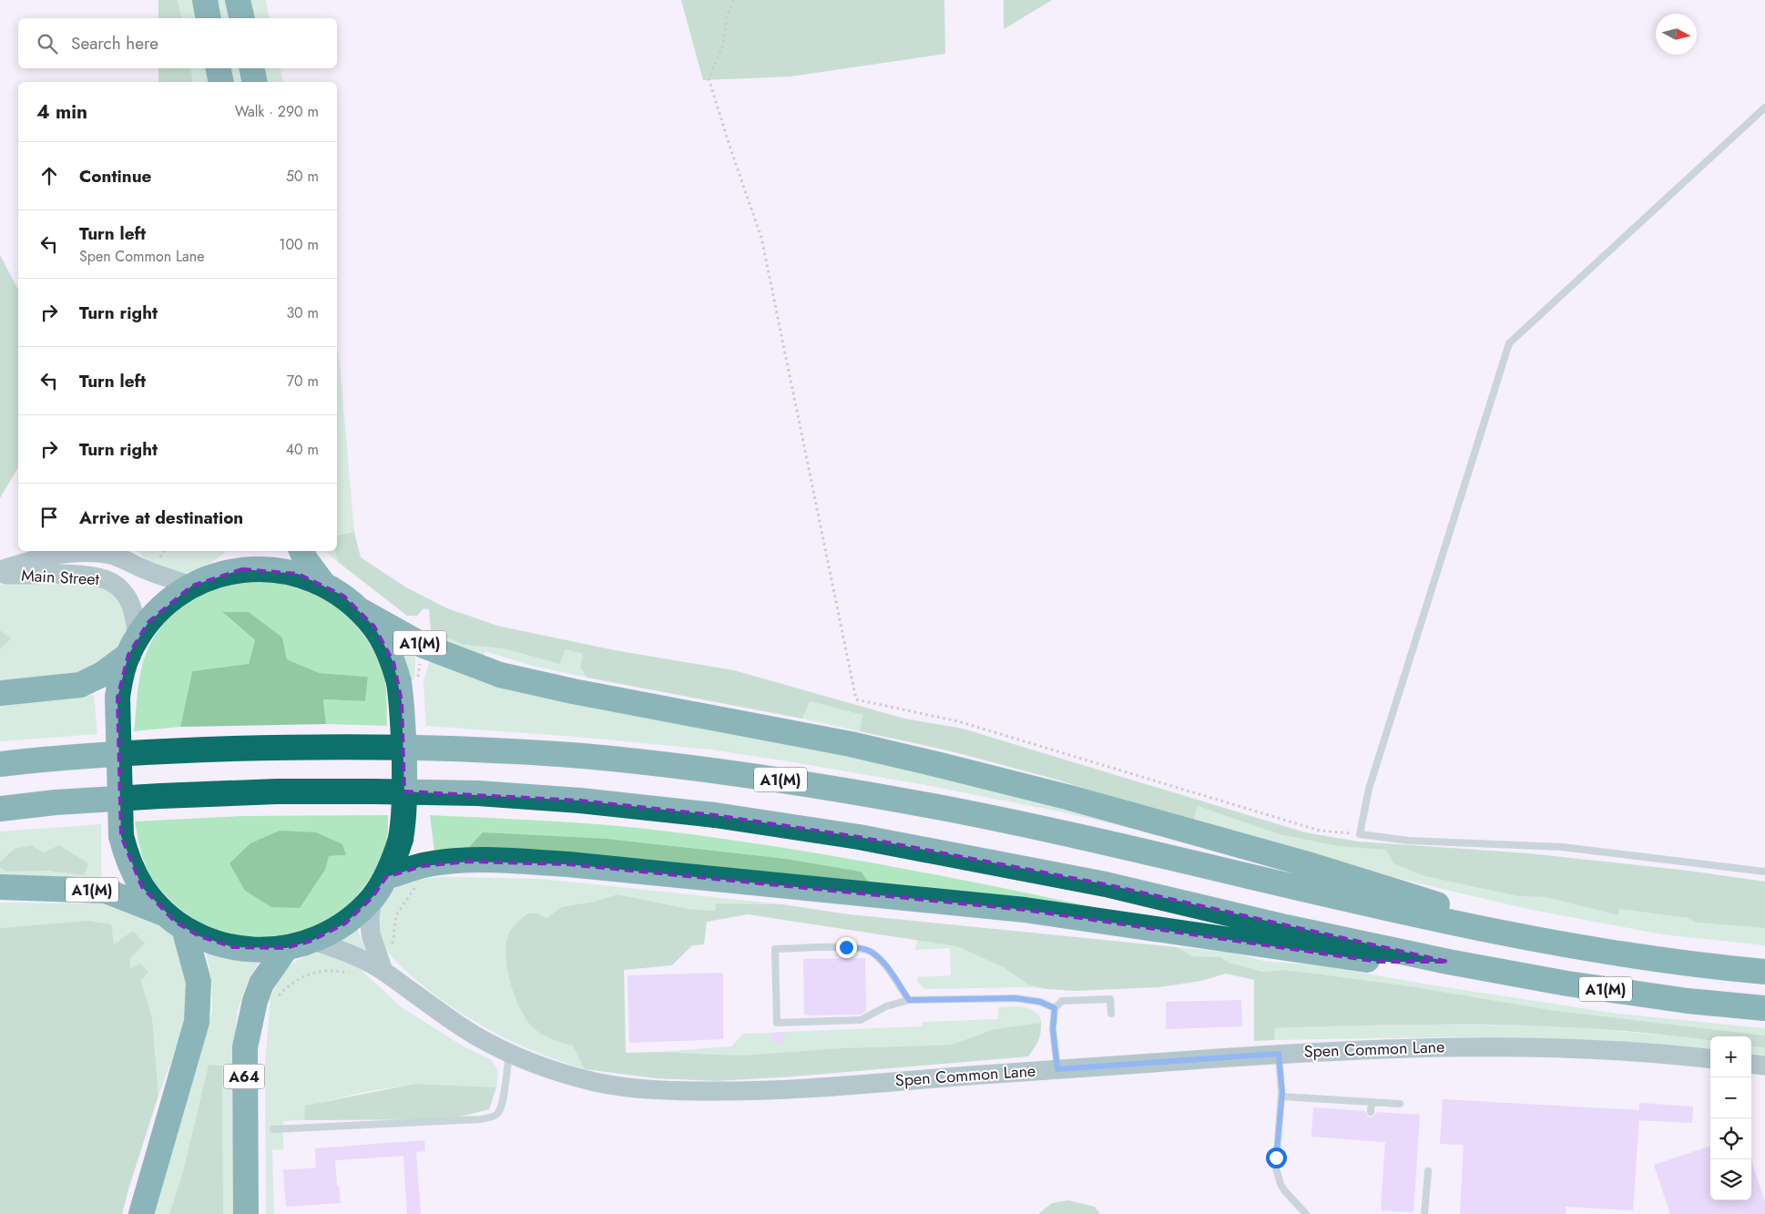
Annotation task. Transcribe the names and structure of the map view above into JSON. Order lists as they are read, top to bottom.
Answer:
{
  "streets": {
    "highway": ["A1(M)", "A64"],
    "street": ["Main Street", "Spen Common Lane"]
  },
  "north": "right",
  "page": {
    "search": "Search here",
    "heading": ["4 min", "Walk · 290 m"],
    "list": [
      ["Continue", "50 m"],
      ["Turn left", "Spen Common Lane", "100 m"],
      ["Turn right", "30 m"],
      ["Turn left", "70 m"],
      ["Turn right", "40 m"],
      "Arrive at destination"
    ],
    "map_buttons": ["+", "−"]
  }
}
